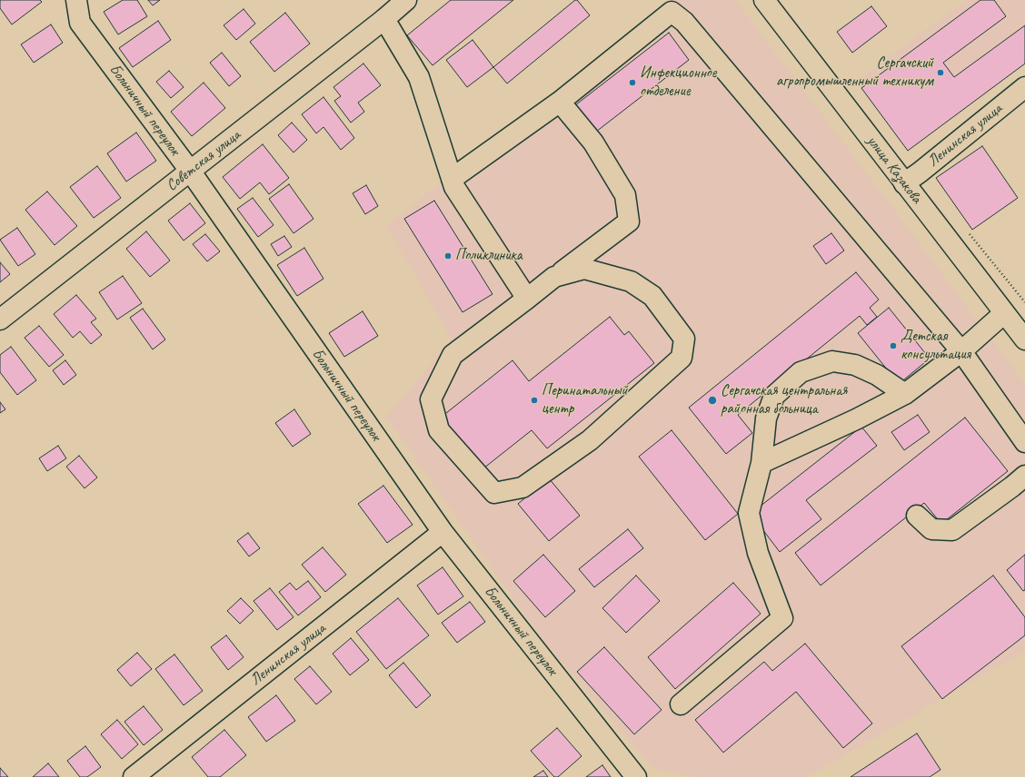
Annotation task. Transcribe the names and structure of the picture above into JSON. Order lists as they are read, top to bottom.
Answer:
{
  "streets": {
    "street": [
      "Больничный переулок",
      "Ленинская улица",
      "Советская улица",
      "улица Казакова"
    ]
  },
  "crossings": [
    ["Больничный переулок", "Ленинская улица"],
    ["Больничный переулок", "Советская улица"],
    ["Ленинская улица", "улица Казакова"]
  ],
  "places": [
    "Сергачский агропромышленный техникум",
    "Инфекционное отделение",
    "Поликлиника",
    "Детская консультация",
    "Перинатальный центр",
    "Сергачская центральная районная больница"
  ]
}
